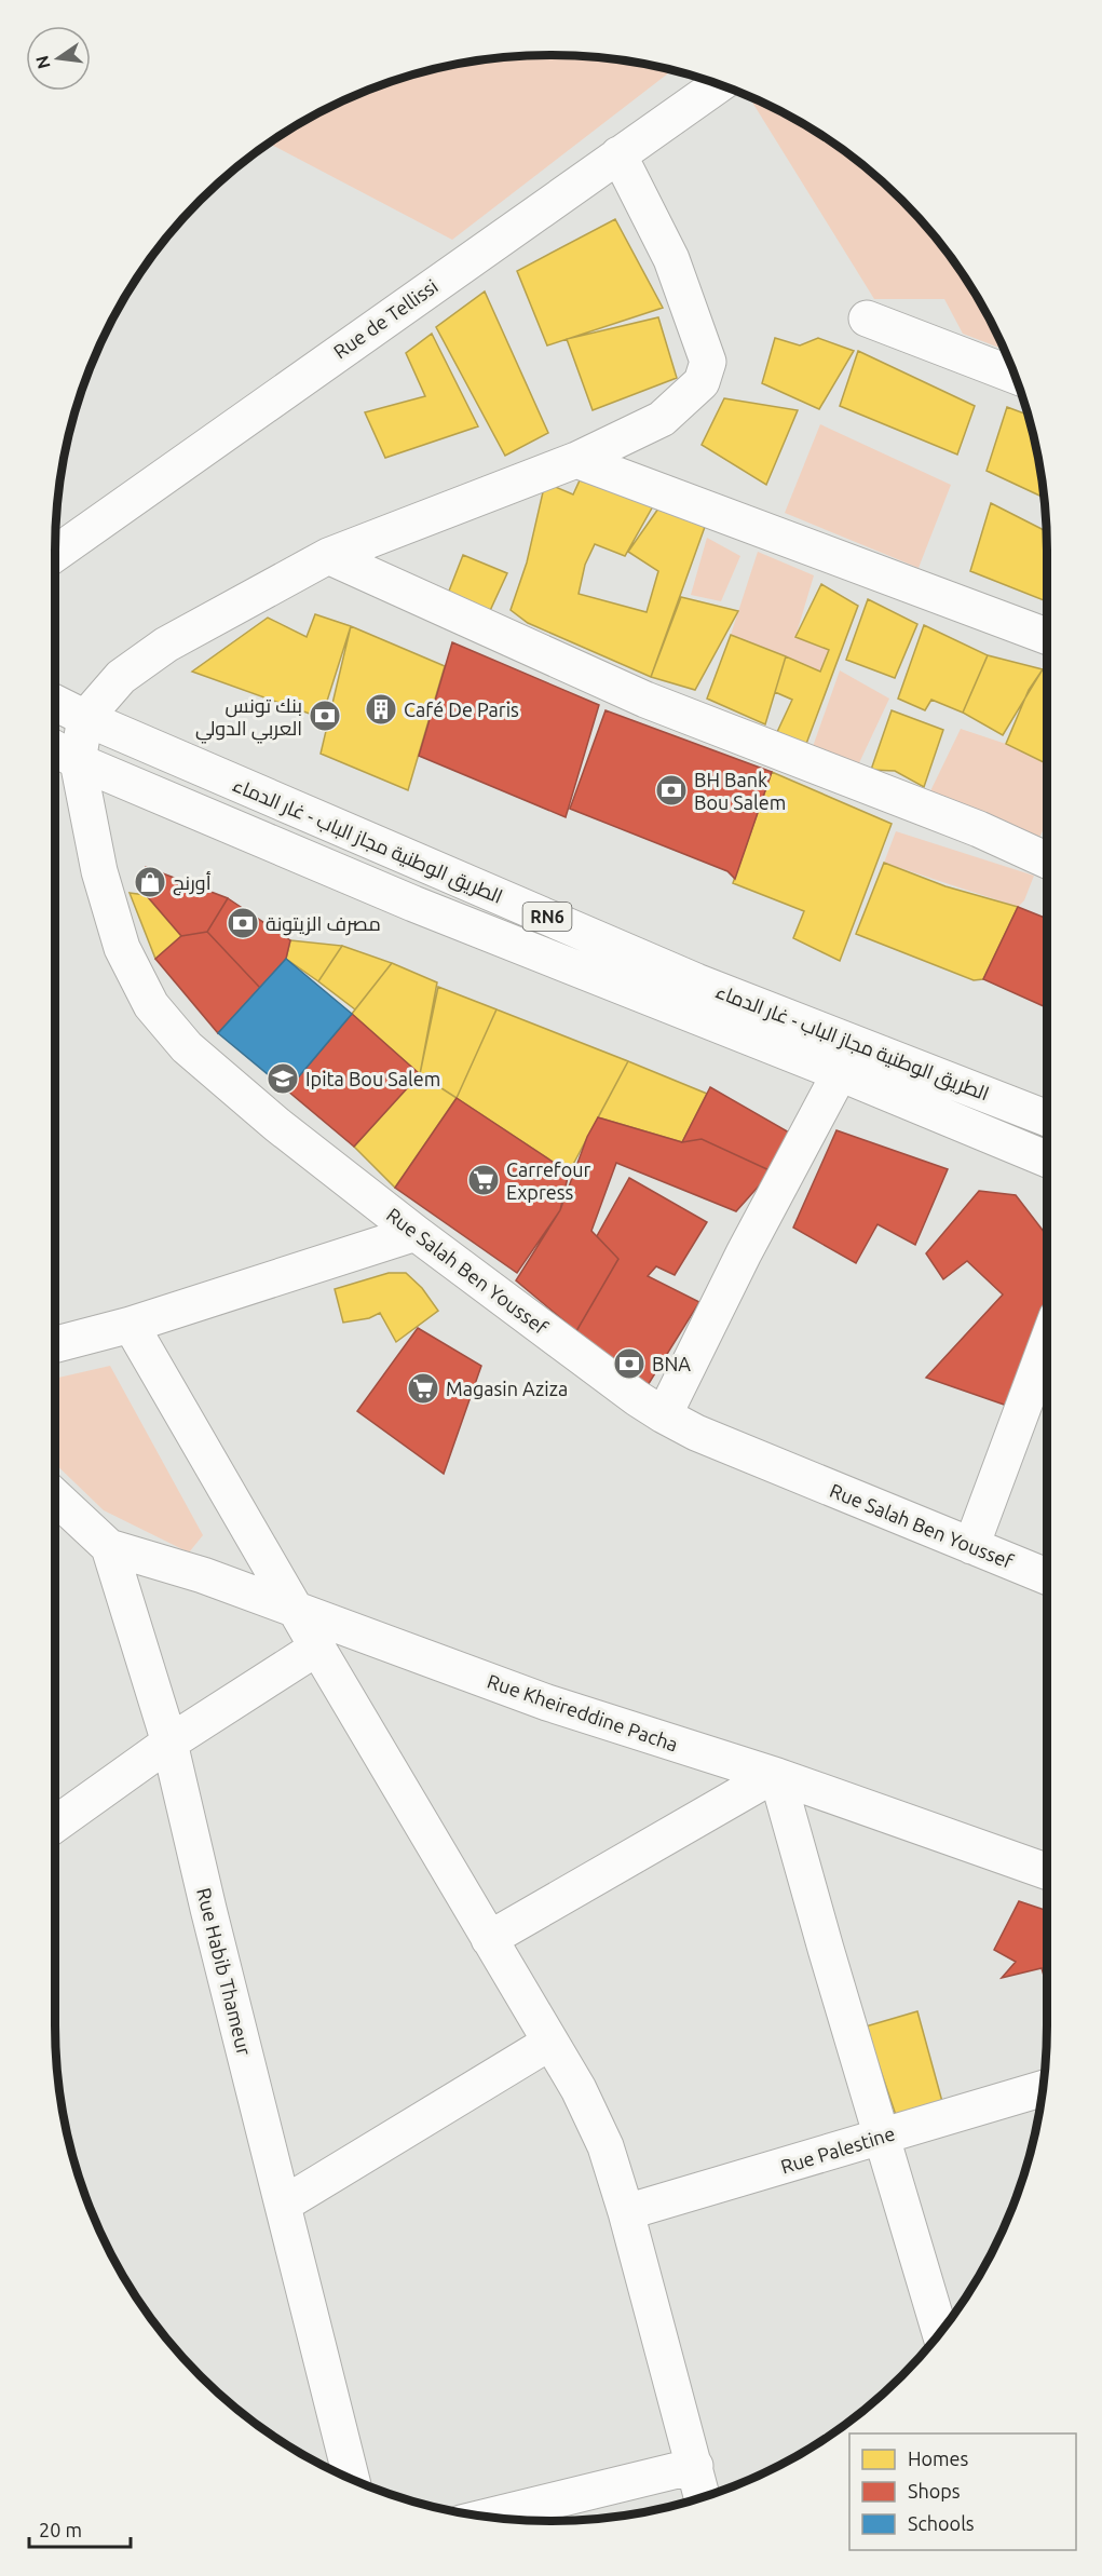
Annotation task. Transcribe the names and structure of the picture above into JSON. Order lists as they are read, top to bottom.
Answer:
{
  "streets": {
    "street": [
      "Rue de Tellissi",
      "الطريق الوطنية مجاز الباب - غار الدماء",
      "RN6",
      "Rue Salah Ben Youssef",
      "Rue Kheireddine Pacha",
      "Rue Habib Thameur",
      "Rue Palestine"
    ]
  },
  "crossings": [
    ["الطريق الوطنية مجاز الباب - غار الدماء", "Rue Salah Ben Youssef"],
    ["Rue Kheireddine Pacha", "Rue Habib Thameur"]
  ],
  "places": {
    "building": ["Café De Paris"],
    "bank": [
      "بنك تونس العربي الدولي",
      "BH Bank Bou Salem",
      "مصرف الزيتونة",
      "BNA"
    ],
    "shop": ["أورنج"],
    "school or university": ["Ipita Bou Salem"],
    "supermarket": ["Carrefour Express", "Magasin Aziza"]
  },
  "legend": ["Homes", "Shops", "Schools"],
  "scale_bar": "20 m",
  "north": "left"
}
